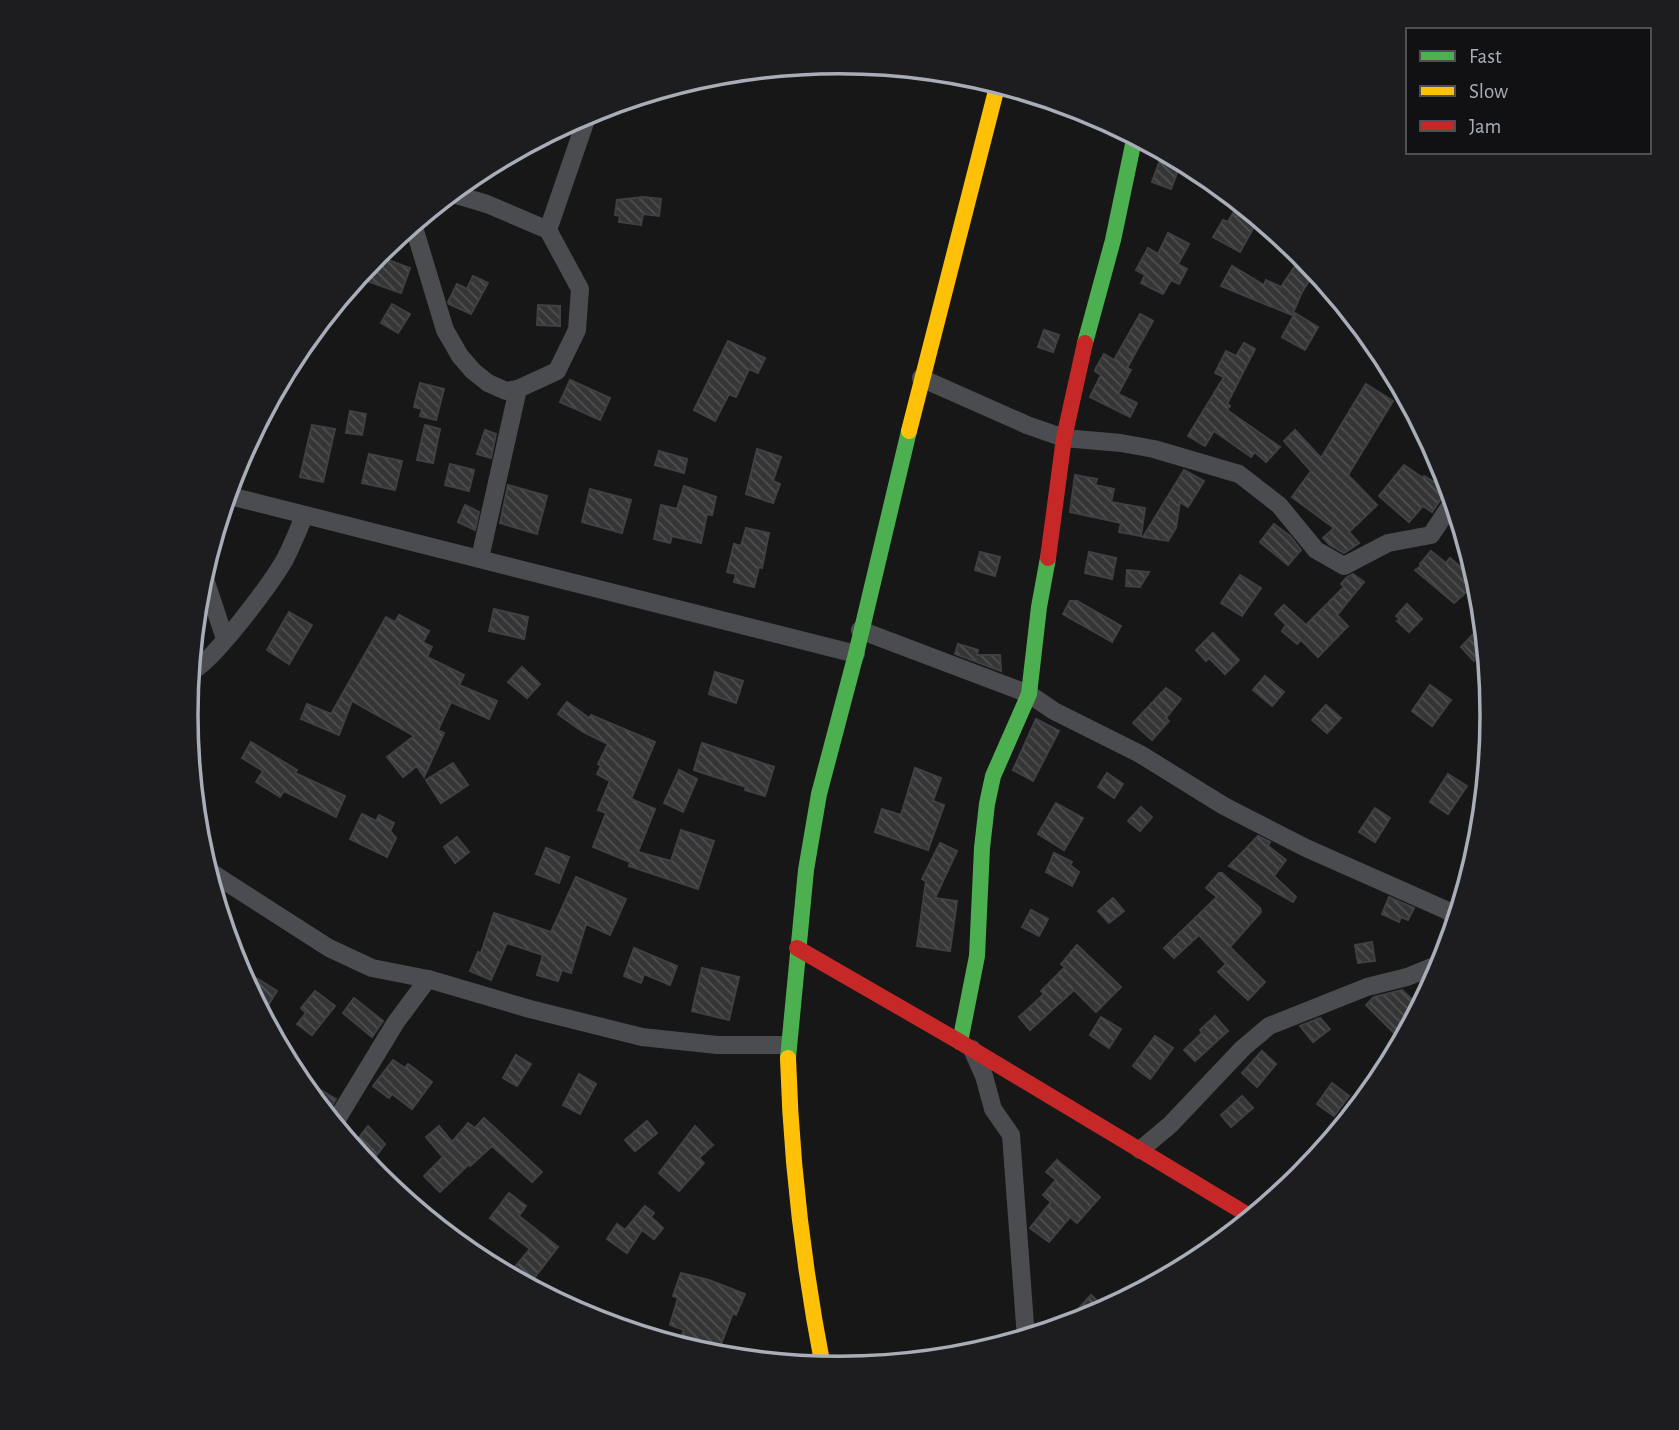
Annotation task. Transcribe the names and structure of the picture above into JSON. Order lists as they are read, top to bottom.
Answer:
{
  "legend": ["Fast", "Slow", "Jam"]
}
